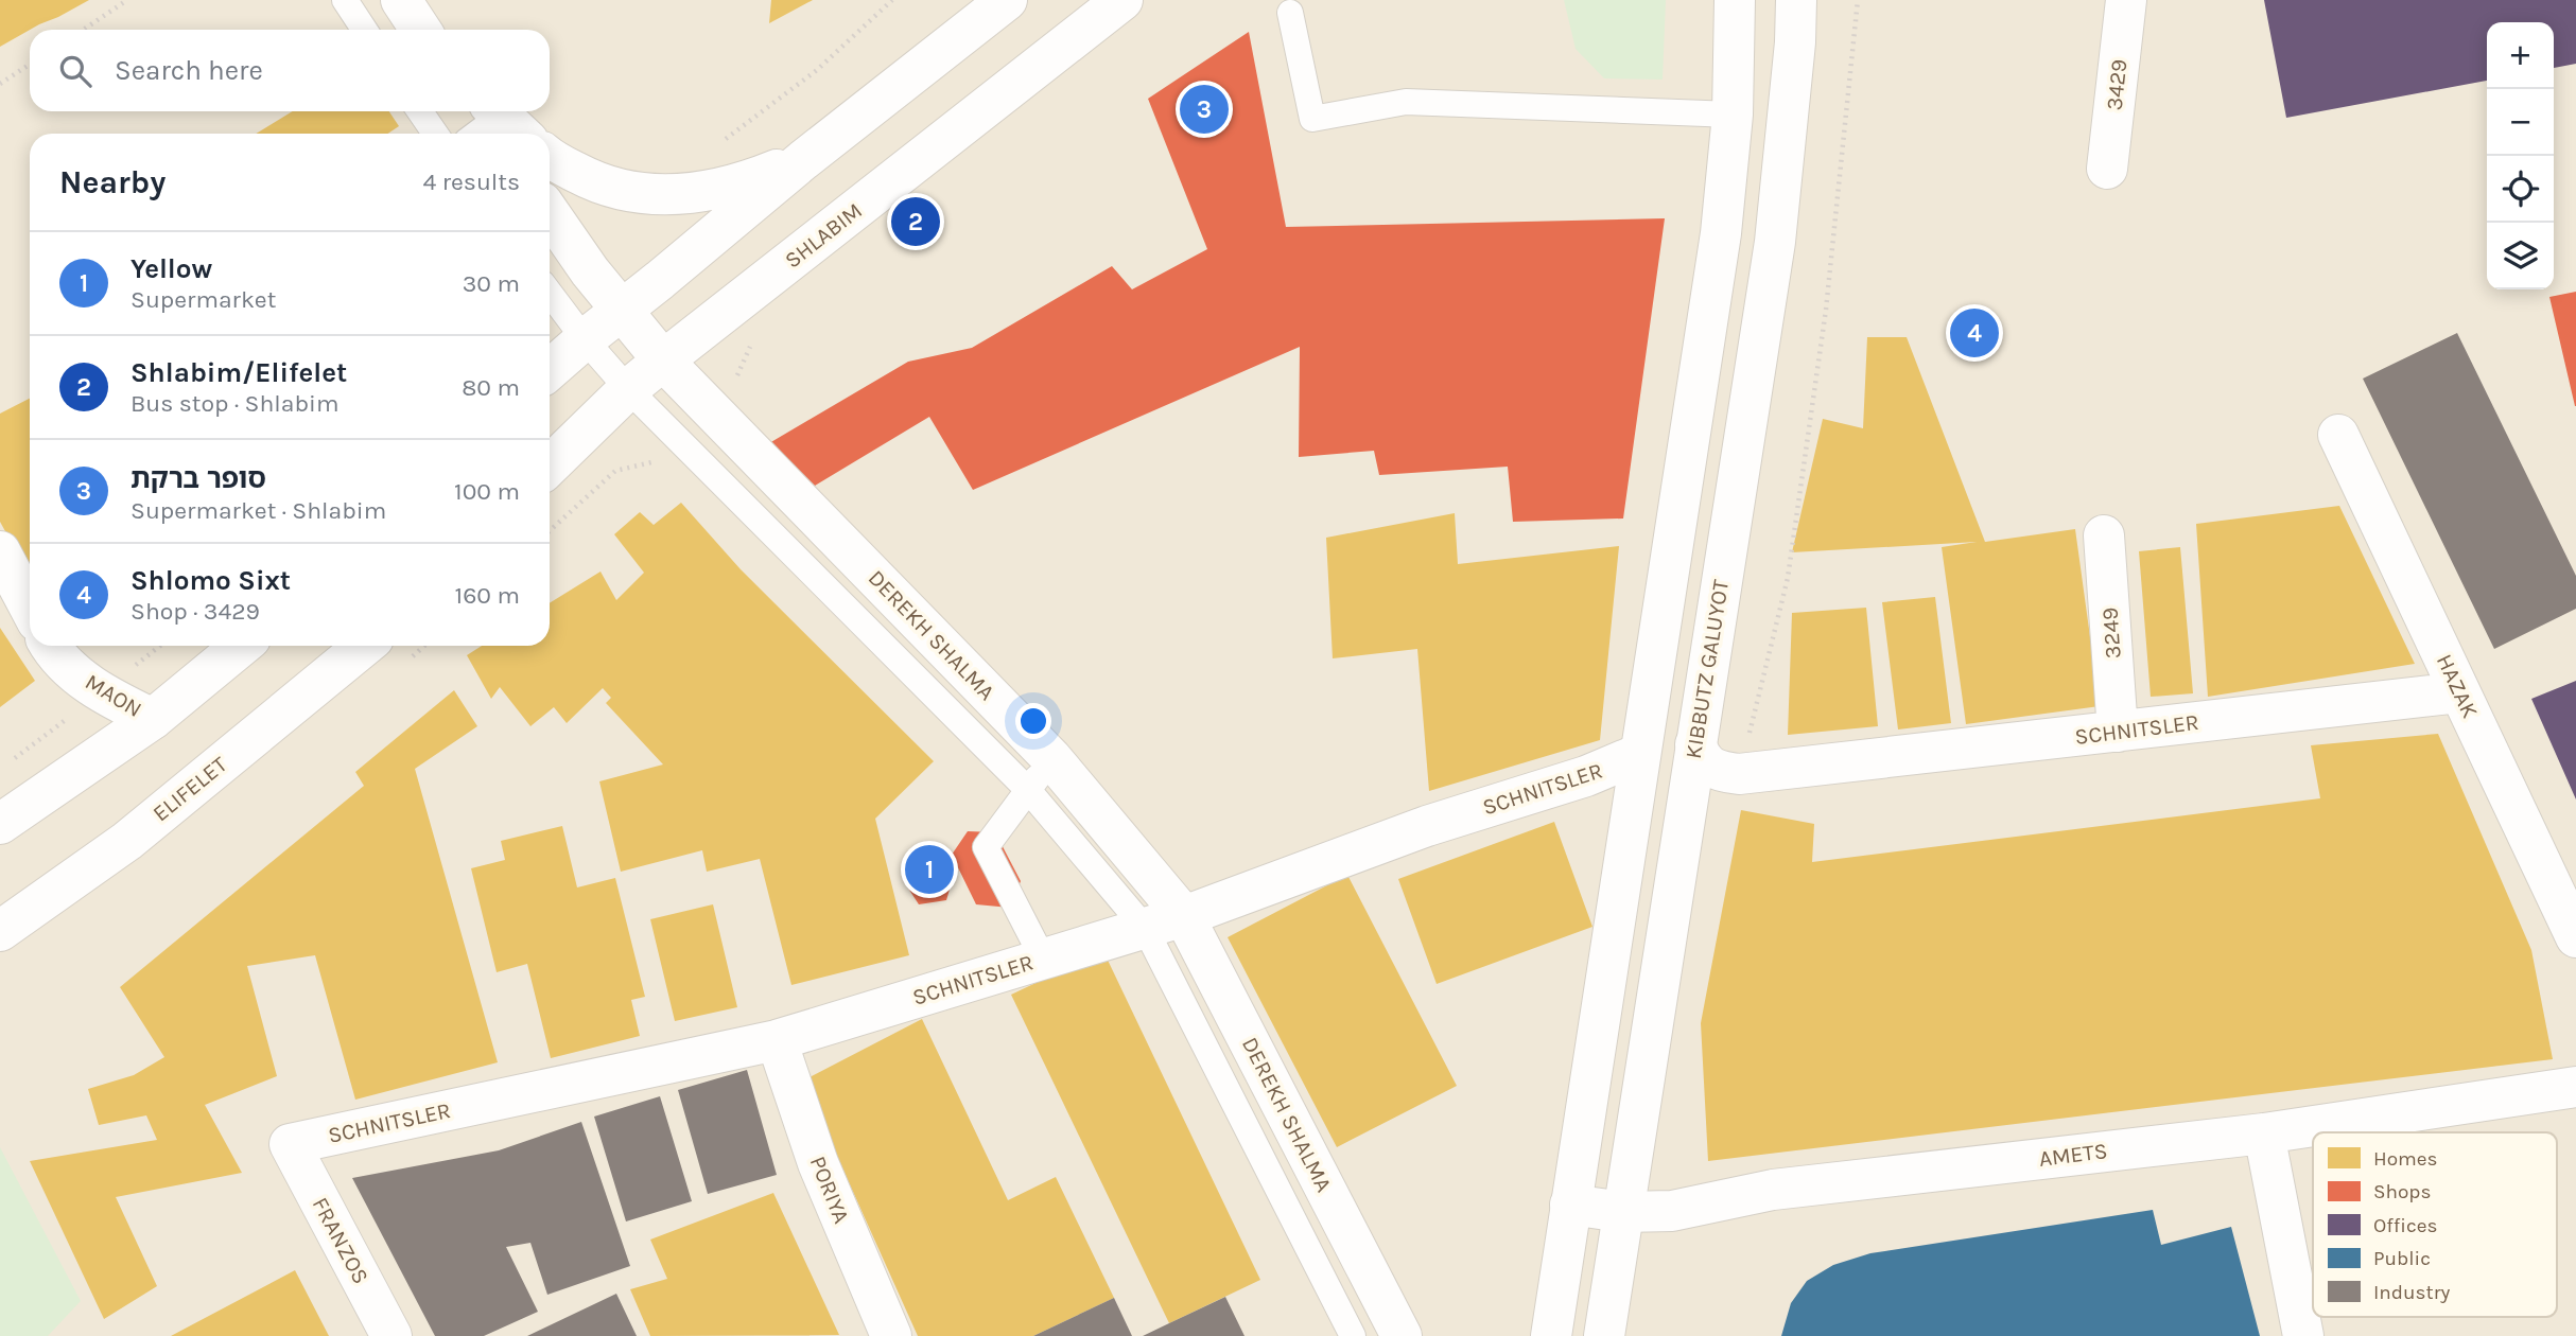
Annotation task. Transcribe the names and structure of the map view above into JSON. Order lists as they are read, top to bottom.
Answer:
{
  "streets": {
    "street": [
      "3429",
      "SHLABIM",
      "3249",
      "DEREKH SHALMA",
      "KIBBUTZ GALUYOT",
      "HAZAK",
      "MAON",
      "SCHNITSLER",
      "ELIFELET",
      "AMETS",
      "PORIYA",
      "FRANZOS"
    ]
  },
  "crossings": [
    ["SHLABIM", "DEREKH SHALMA"],
    ["3249", "SCHNITSLER"],
    ["DEREKH SHALMA", "SCHNITSLER"],
    ["KIBBUTZ GALUYOT", "SCHNITSLER"],
    ["KIBBUTZ GALUYOT", "AMETS"],
    ["HAZAK", "SCHNITSLER"],
    ["SCHNITSLER", "PORIYA"],
    ["SCHNITSLER", "FRANZOS"]
  ],
  "legend": [
    "Homes",
    "Shops",
    "Offices",
    "Public",
    "Industry"
  ],
  "page": {
    "map_buttons": ["+", "−"],
    "search": "Search here",
    "pins": [
      "3",
      "2",
      "4",
      "1"
    ],
    "heading": ["Nearby", "4 results"],
    "list": [
      {
        "mark": "1",
        "name": "Yellow",
        "note": "Supermarket",
        "value": "30 m"
      },
      {
        "mark": "2",
        "name": "Shlabim/Elifelet",
        "note": "Bus stop · Shlabim",
        "value": "80 m"
      },
      {
        "mark": "3",
        "name": "סופר ברקת",
        "note": "Supermarket · Shlabim",
        "value": "100 m"
      },
      {
        "mark": "4",
        "name": "Shlomo Sixt",
        "note": "Shop · 3429",
        "value": "160 m"
      }
    ]
  }
}
